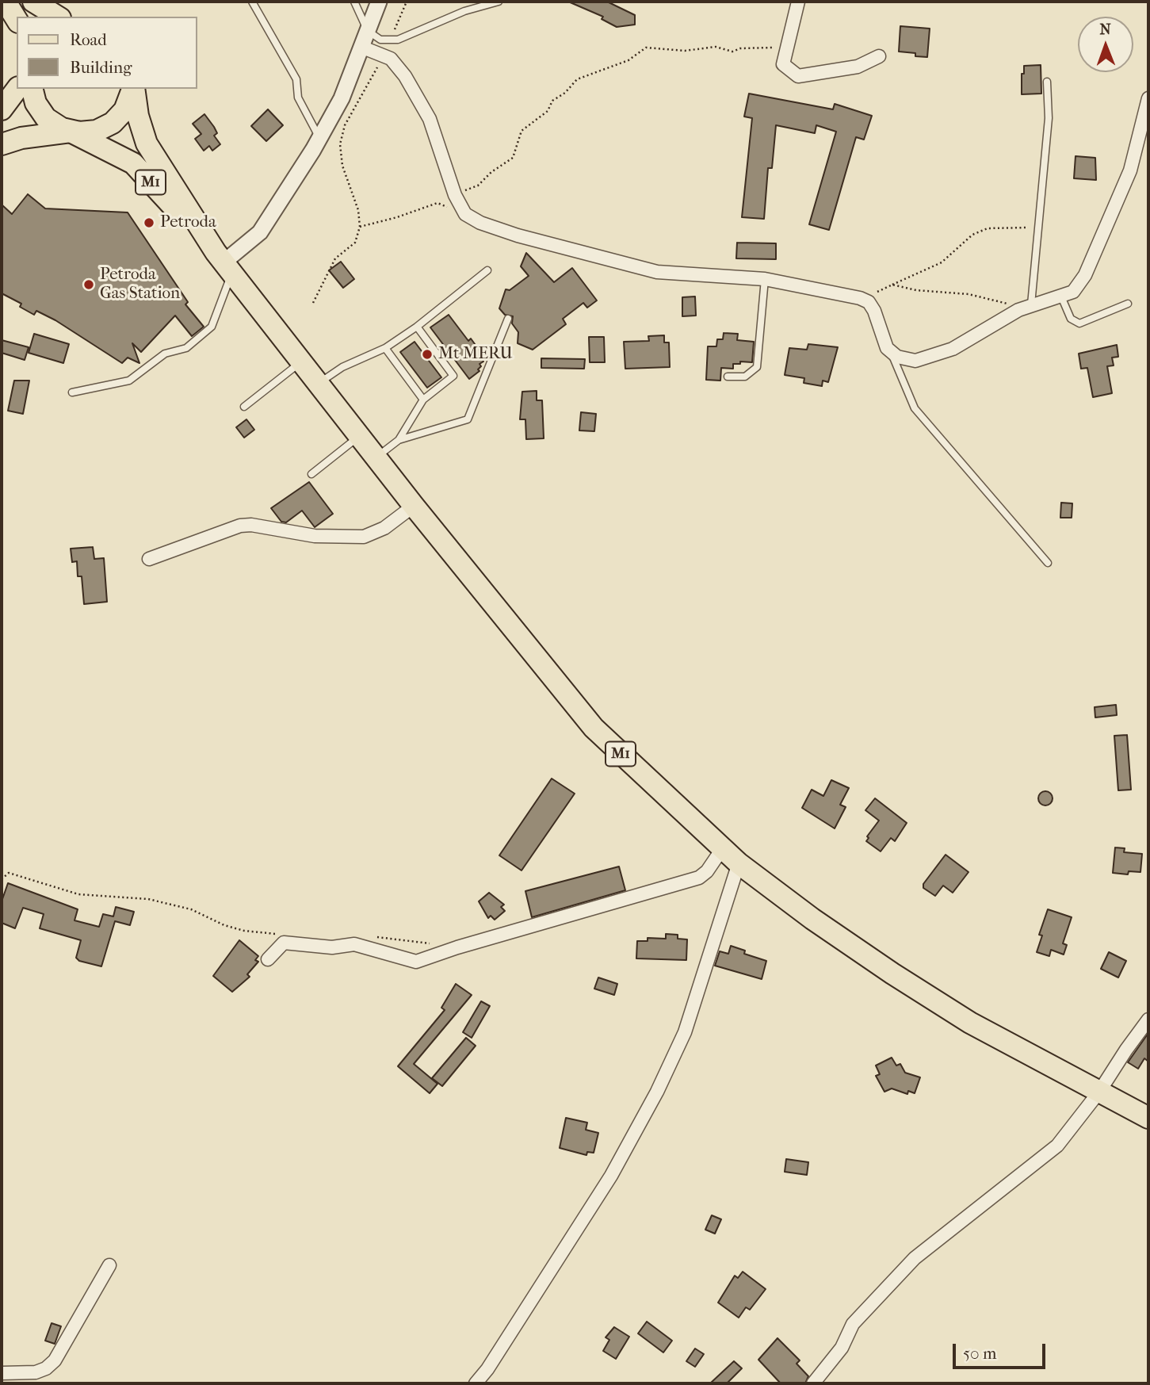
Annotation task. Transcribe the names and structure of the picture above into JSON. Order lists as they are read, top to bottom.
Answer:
{
  "streets": {
    "main road": ["M1"]
  },
  "places": ["Petroda", "Petroda Gas Station", "Mt MERU"],
  "legend": ["Road", "Building"],
  "scale_bar": "50 m",
  "north": "top"
}
